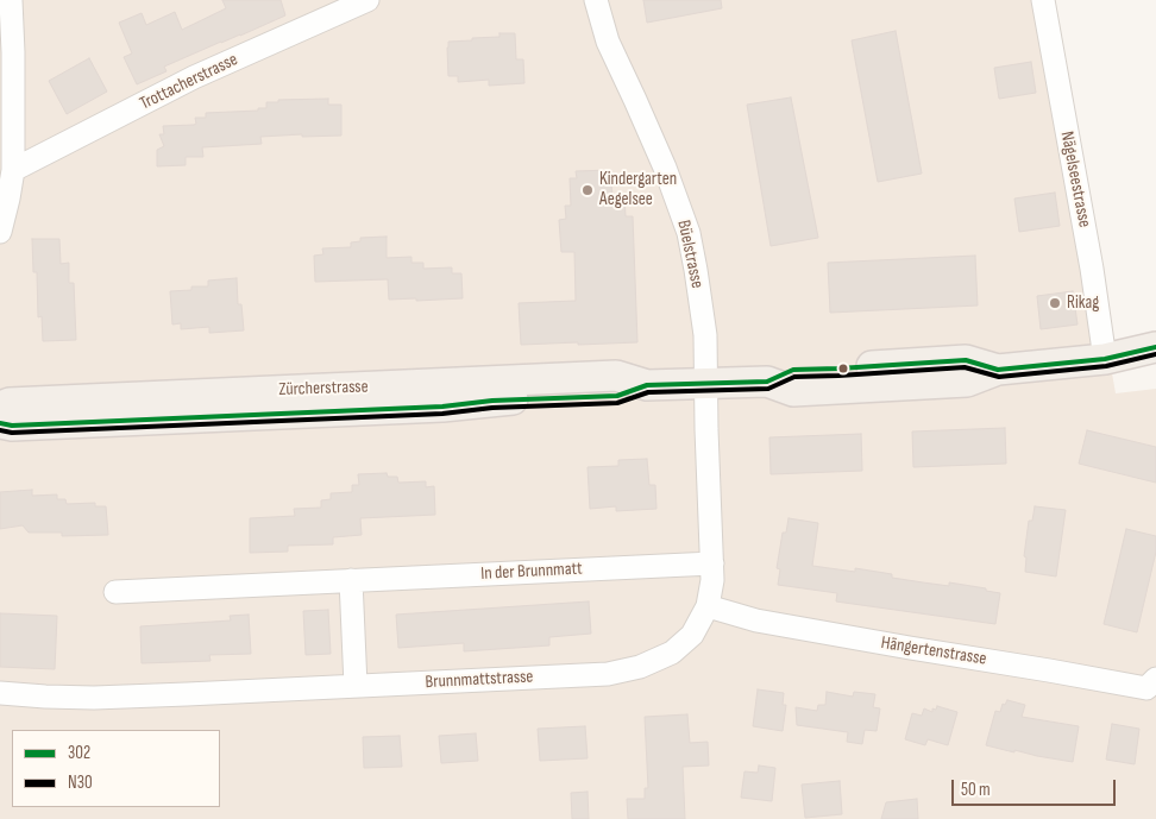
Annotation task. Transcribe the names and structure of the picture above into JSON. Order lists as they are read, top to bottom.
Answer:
{
  "streets": {
    "main road": ["Zürcherstrasse"],
    "street": [
      "Trottacherstrasse",
      "Nägelseestrasse",
      "Büelstrasse",
      "In der Brunnmatt",
      "Hängertenstrasse",
      "Brunnmattstrasse"
    ]
  },
  "crossings": [
    ["Nägelseestrasse", "Zürcherstrasse"],
    ["Büelstrasse", "Zürcherstrasse"],
    ["Büelstrasse", "Brunnmattstrasse"],
    ["Zürcherstrasse", "Brunnmattstrasse"],
    ["In der Brunnmatt", "Brunnmattstrasse"],
    ["Hängertenstrasse", "Brunnmattstrasse"]
  ],
  "places": ["Kindergarten Aegelsee", "Rikag"],
  "lines": ["transit line 302", "transit line N30"],
  "legend": ["302", "N30"],
  "scale_bar": "50 m"
}
